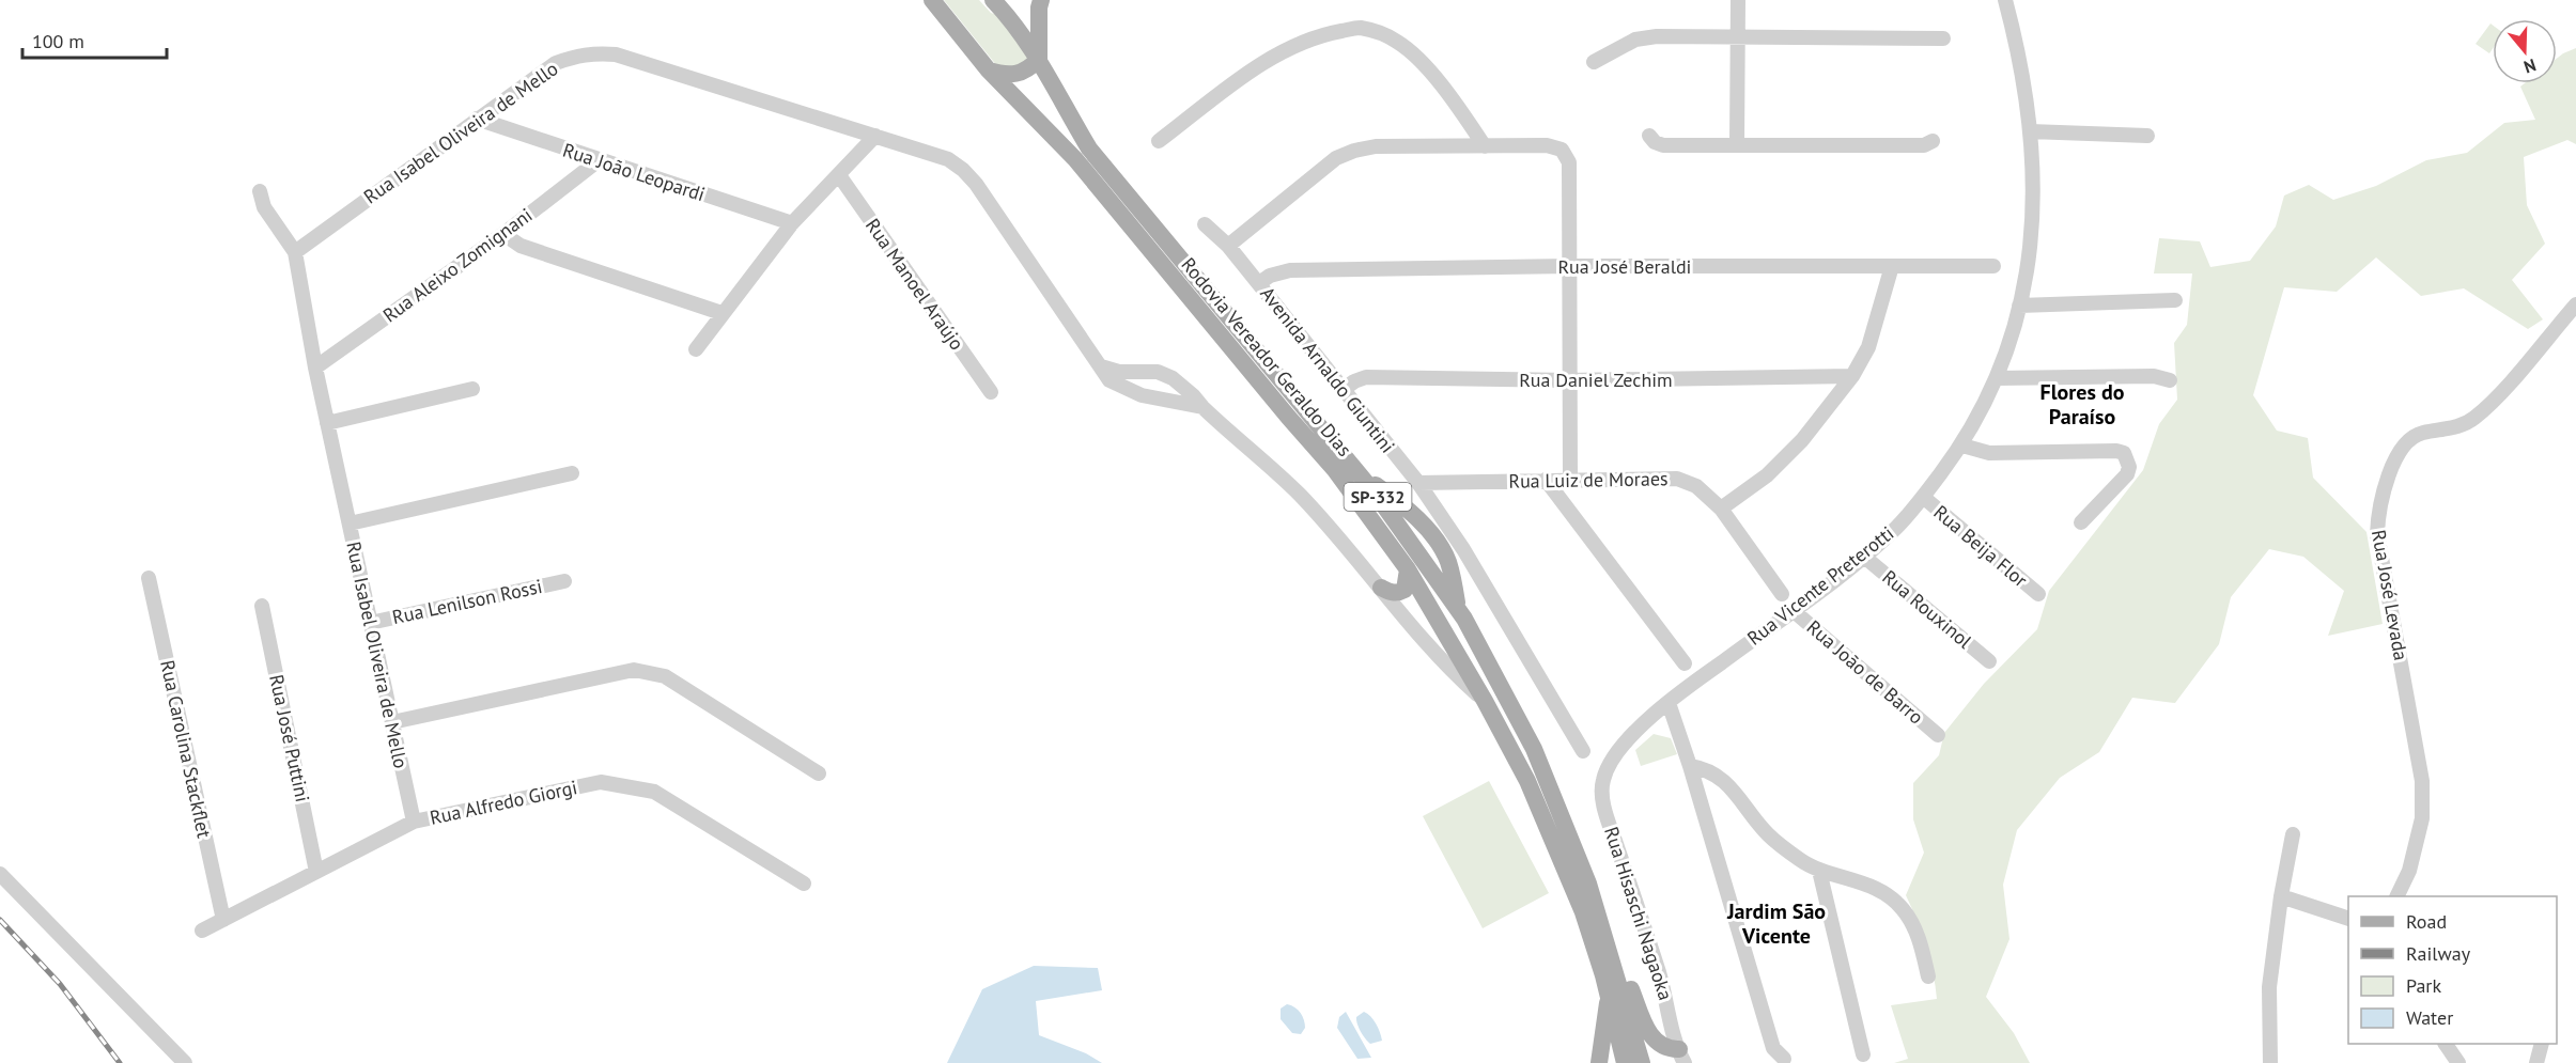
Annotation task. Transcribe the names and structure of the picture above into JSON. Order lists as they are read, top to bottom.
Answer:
{
  "streets": {
    "main road": ["Rodovia Vereador Geraldo Dias", "SP-332"],
    "street": [
      "Rua Isabel Oliveira de Mello",
      "Rua João Leopardi",
      "Rua Aleixo Zomignani",
      "Rua José Beraldi",
      "Rua Manoel Araújo",
      "Avenida Arnaldo Giuntini",
      "Rua Daniel Zechim",
      "Rua Luiz de Moraes",
      "Rua Beija Flor",
      "Rua Vicente Preterotti",
      "Rua José Levada",
      "Rua Lenilson Rossi",
      "Rua Rouxinol",
      "Rua João de Barro",
      "Rua José Puttini",
      "Rua Carolina Stackflet",
      "Rua Alfredo Giorgi",
      "Rua Hisaschi Nagaoka"
    ]
  },
  "crossings": [
    ["Rua Isabel Oliveira de Mello", "Rua João Leopardi"],
    ["Rua Isabel Oliveira de Mello", "Rua Aleixo Zomignani"],
    ["Rua Isabel Oliveira de Mello", "Rua Lenilson Rossi"],
    ["Rua Isabel Oliveira de Mello", "Rua Alfredo Giorgi"],
    ["Rua João Leopardi", "Rua Aleixo Zomignani"],
    ["Rua José Beraldi", "Avenida Arnaldo Giuntini"],
    ["Avenida Arnaldo Giuntini", "Rua Daniel Zechim"],
    ["Avenida Arnaldo Giuntini", "Rua Luiz de Moraes"],
    ["Rua Beija Flor", "Rua Vicente Preterotti"],
    ["Rua Vicente Preterotti", "Rua Rouxinol"],
    ["Rua Vicente Preterotti", "Rua João de Barro"],
    ["Rua Vicente Preterotti", "Rua Hisaschi Nagaoka"],
    ["Rua José Puttini", "Rua Alfredo Giorgi"],
    ["Rua Carolina Stackflet", "Rua Alfredo Giorgi"]
  ],
  "districts": ["Flores do Paraíso", "Jardim São Vicente"],
  "legend": [
    "Road",
    "Railway",
    "Park",
    "Water"
  ],
  "scale_bar": "100 m",
  "north": "bottom"
}
